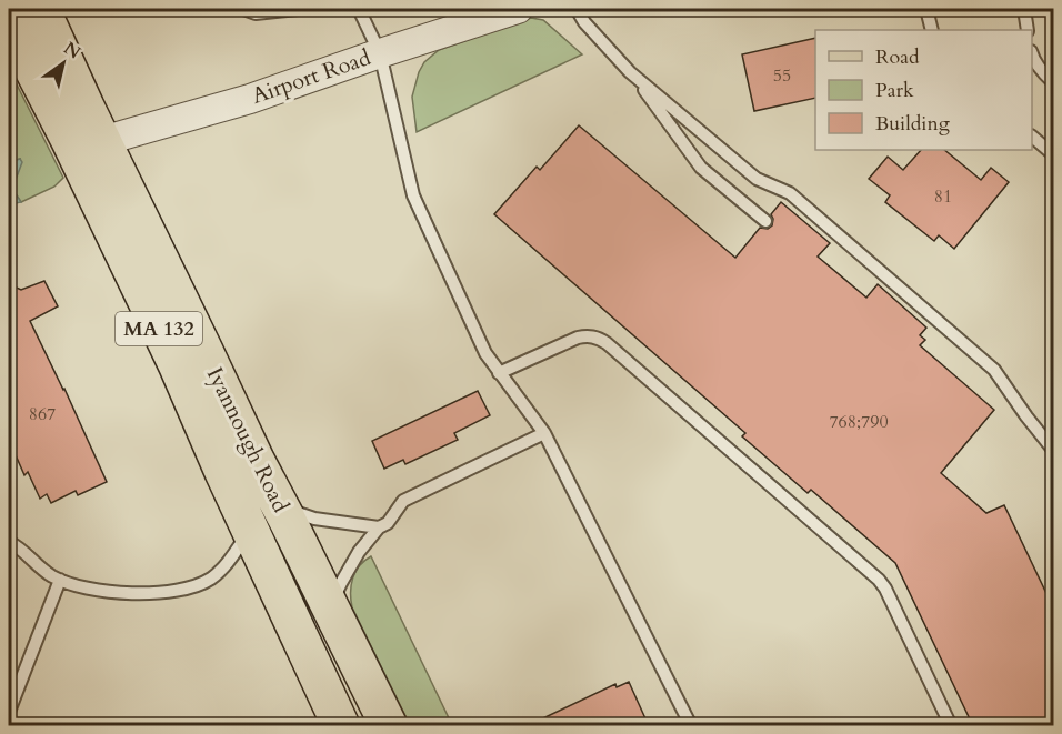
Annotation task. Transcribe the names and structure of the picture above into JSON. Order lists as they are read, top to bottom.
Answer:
{
  "streets": {
    "main road": ["MA 132", "Iyannough Road"],
    "street": ["Airport Road"]
  },
  "crossings": [
    ["Airport Road", "Iyannough Road"]
  ],
  "house_numbers": [
    "55",
    "81",
    "867",
    "768;790"
  ],
  "legend": ["Road", "Park", "Building"],
  "north": "top right"
}
